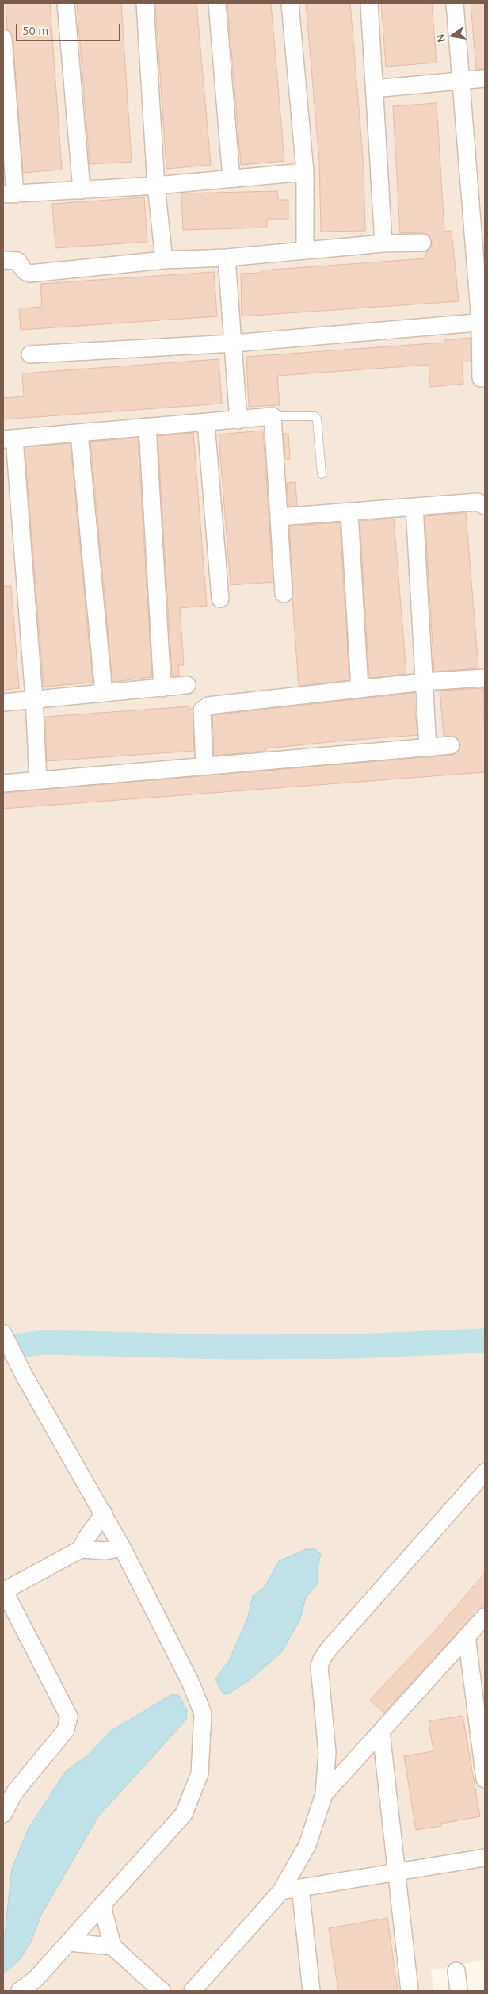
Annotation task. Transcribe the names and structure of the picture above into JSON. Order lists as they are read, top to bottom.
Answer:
{
  "scale_bar": "50 m",
  "north": "left"
}
